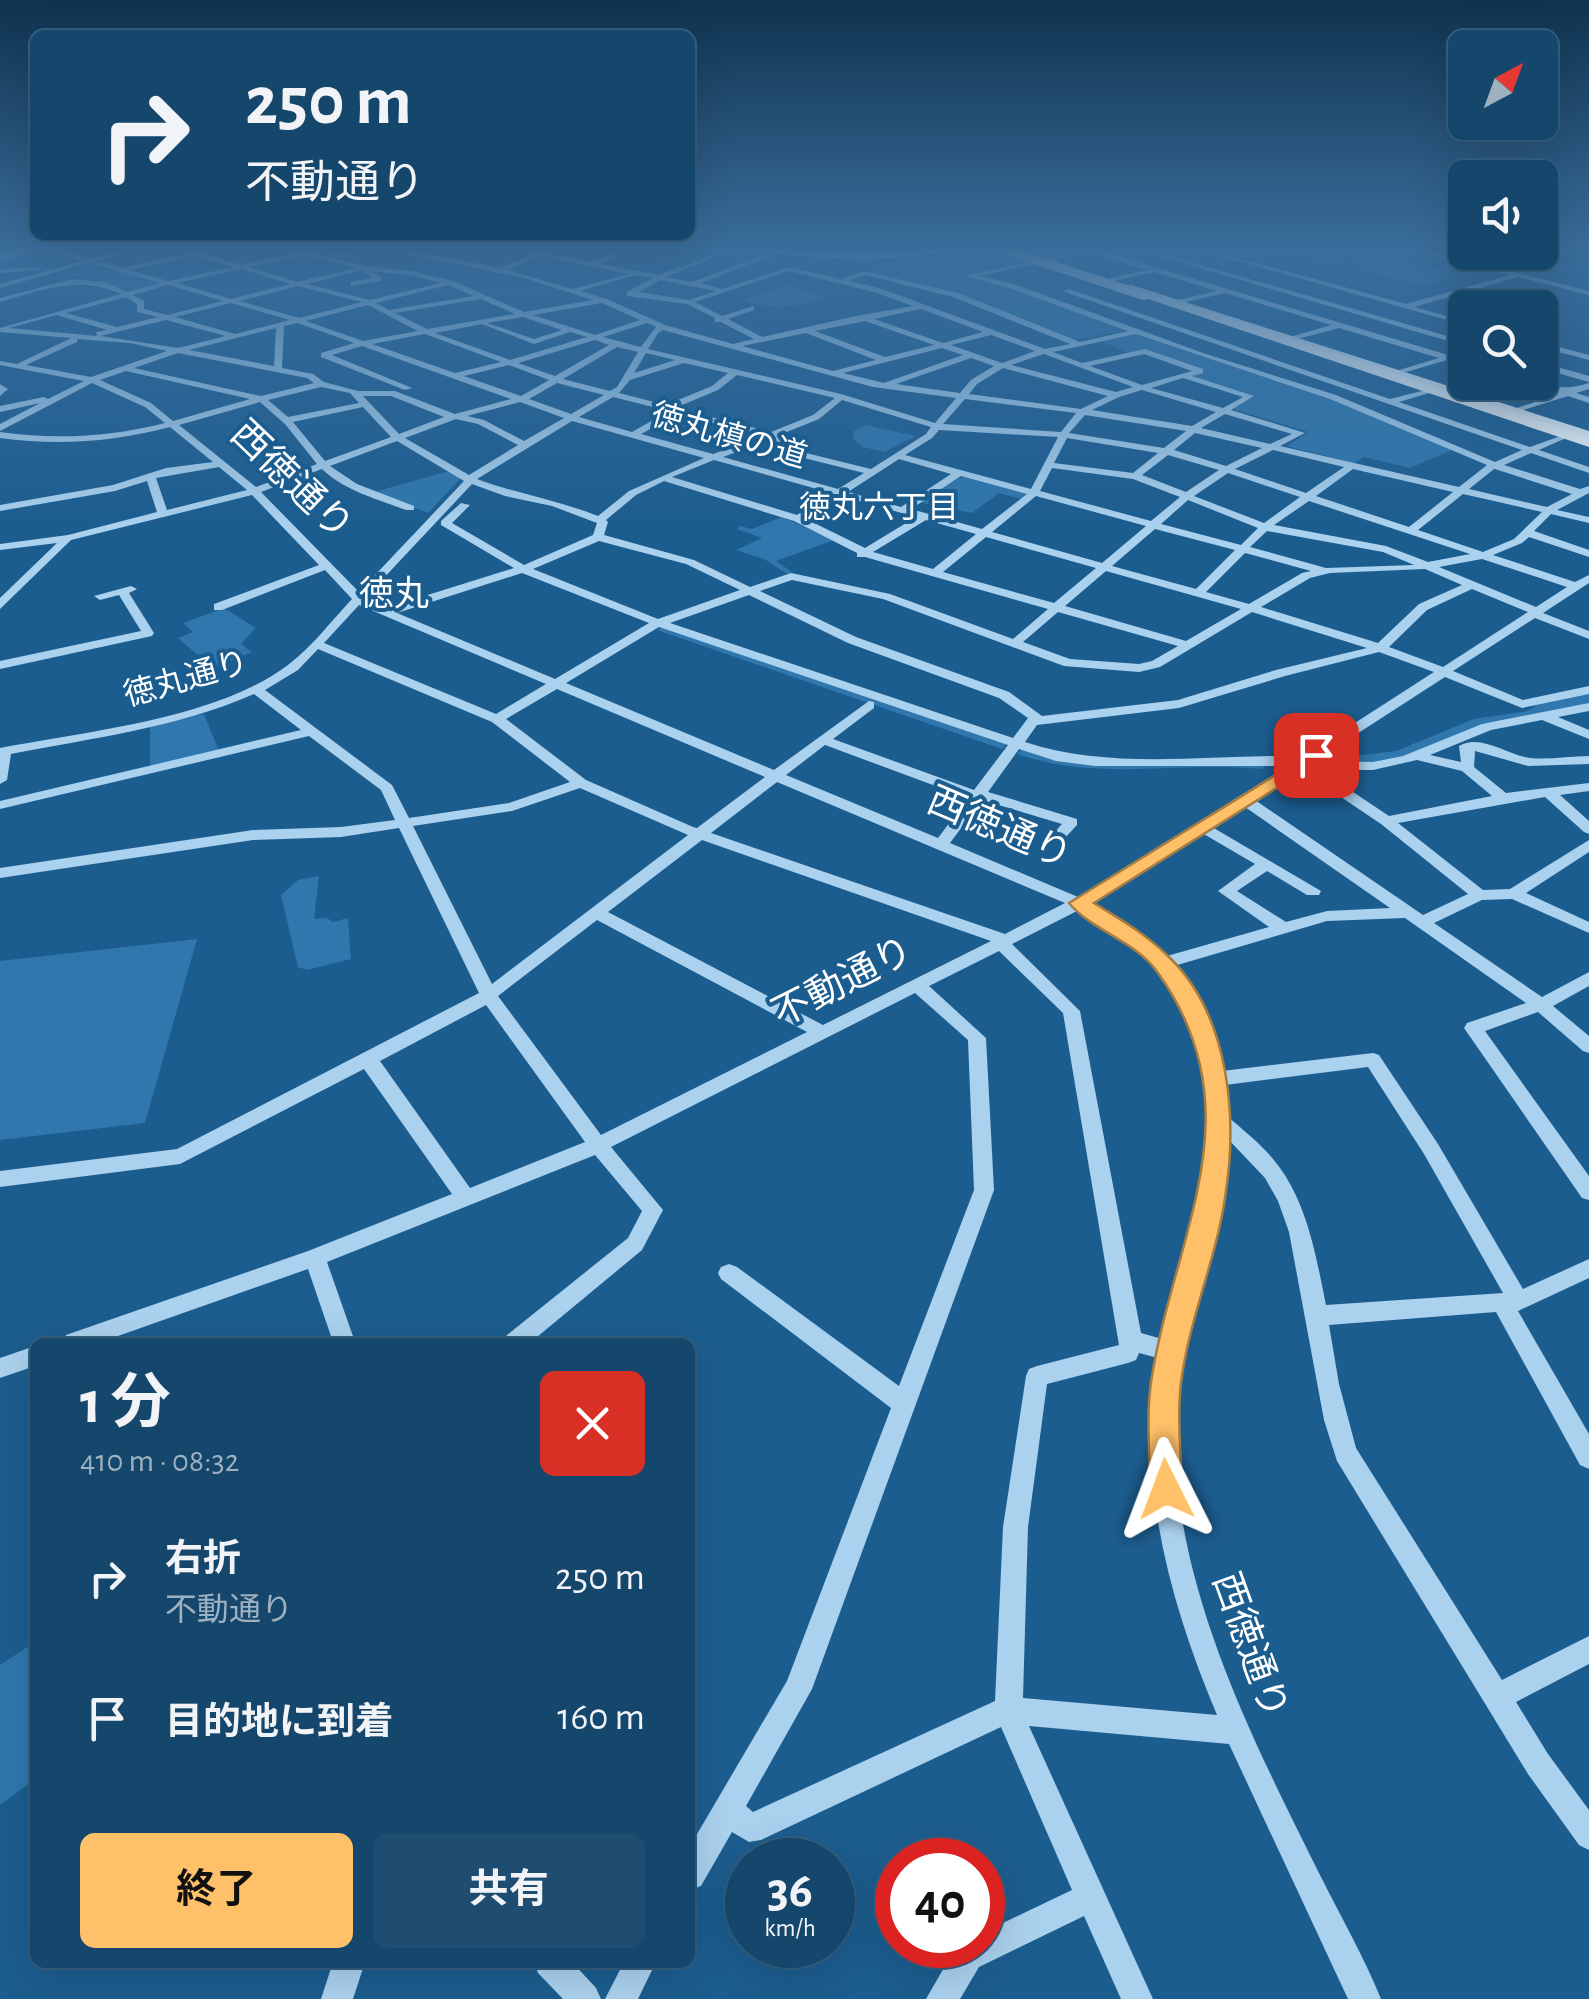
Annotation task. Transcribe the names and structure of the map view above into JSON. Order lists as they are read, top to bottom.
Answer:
{
  "streets": {
    "street": [
      "徳丸槙の道",
      "西徳通り",
      "徳丸通り",
      "不動通り"
    ]
  },
  "crossings": [
    ["徳丸槙の道", "徳丸通り"],
    ["西徳通り", "徳丸通り"],
    ["西徳通り", "不動通り"]
  ],
  "districts": ["徳丸六丁目", "徳丸"],
  "north": "top right",
  "page": {
    "turn": ["250 m", "不動通り"],
    "heading": ["1 分", "410 m · 08:32"],
    "list": [
      {
        "name": "右折",
        "note": "不動通り",
        "value": "250 m"
      },
      {
        "name": "目的地に到着",
        "value": "160 m"
      }
    ],
    "buttons": ["終了", "共有"],
    "speed": "36 km/h",
    "limit": "40"
  }
}
